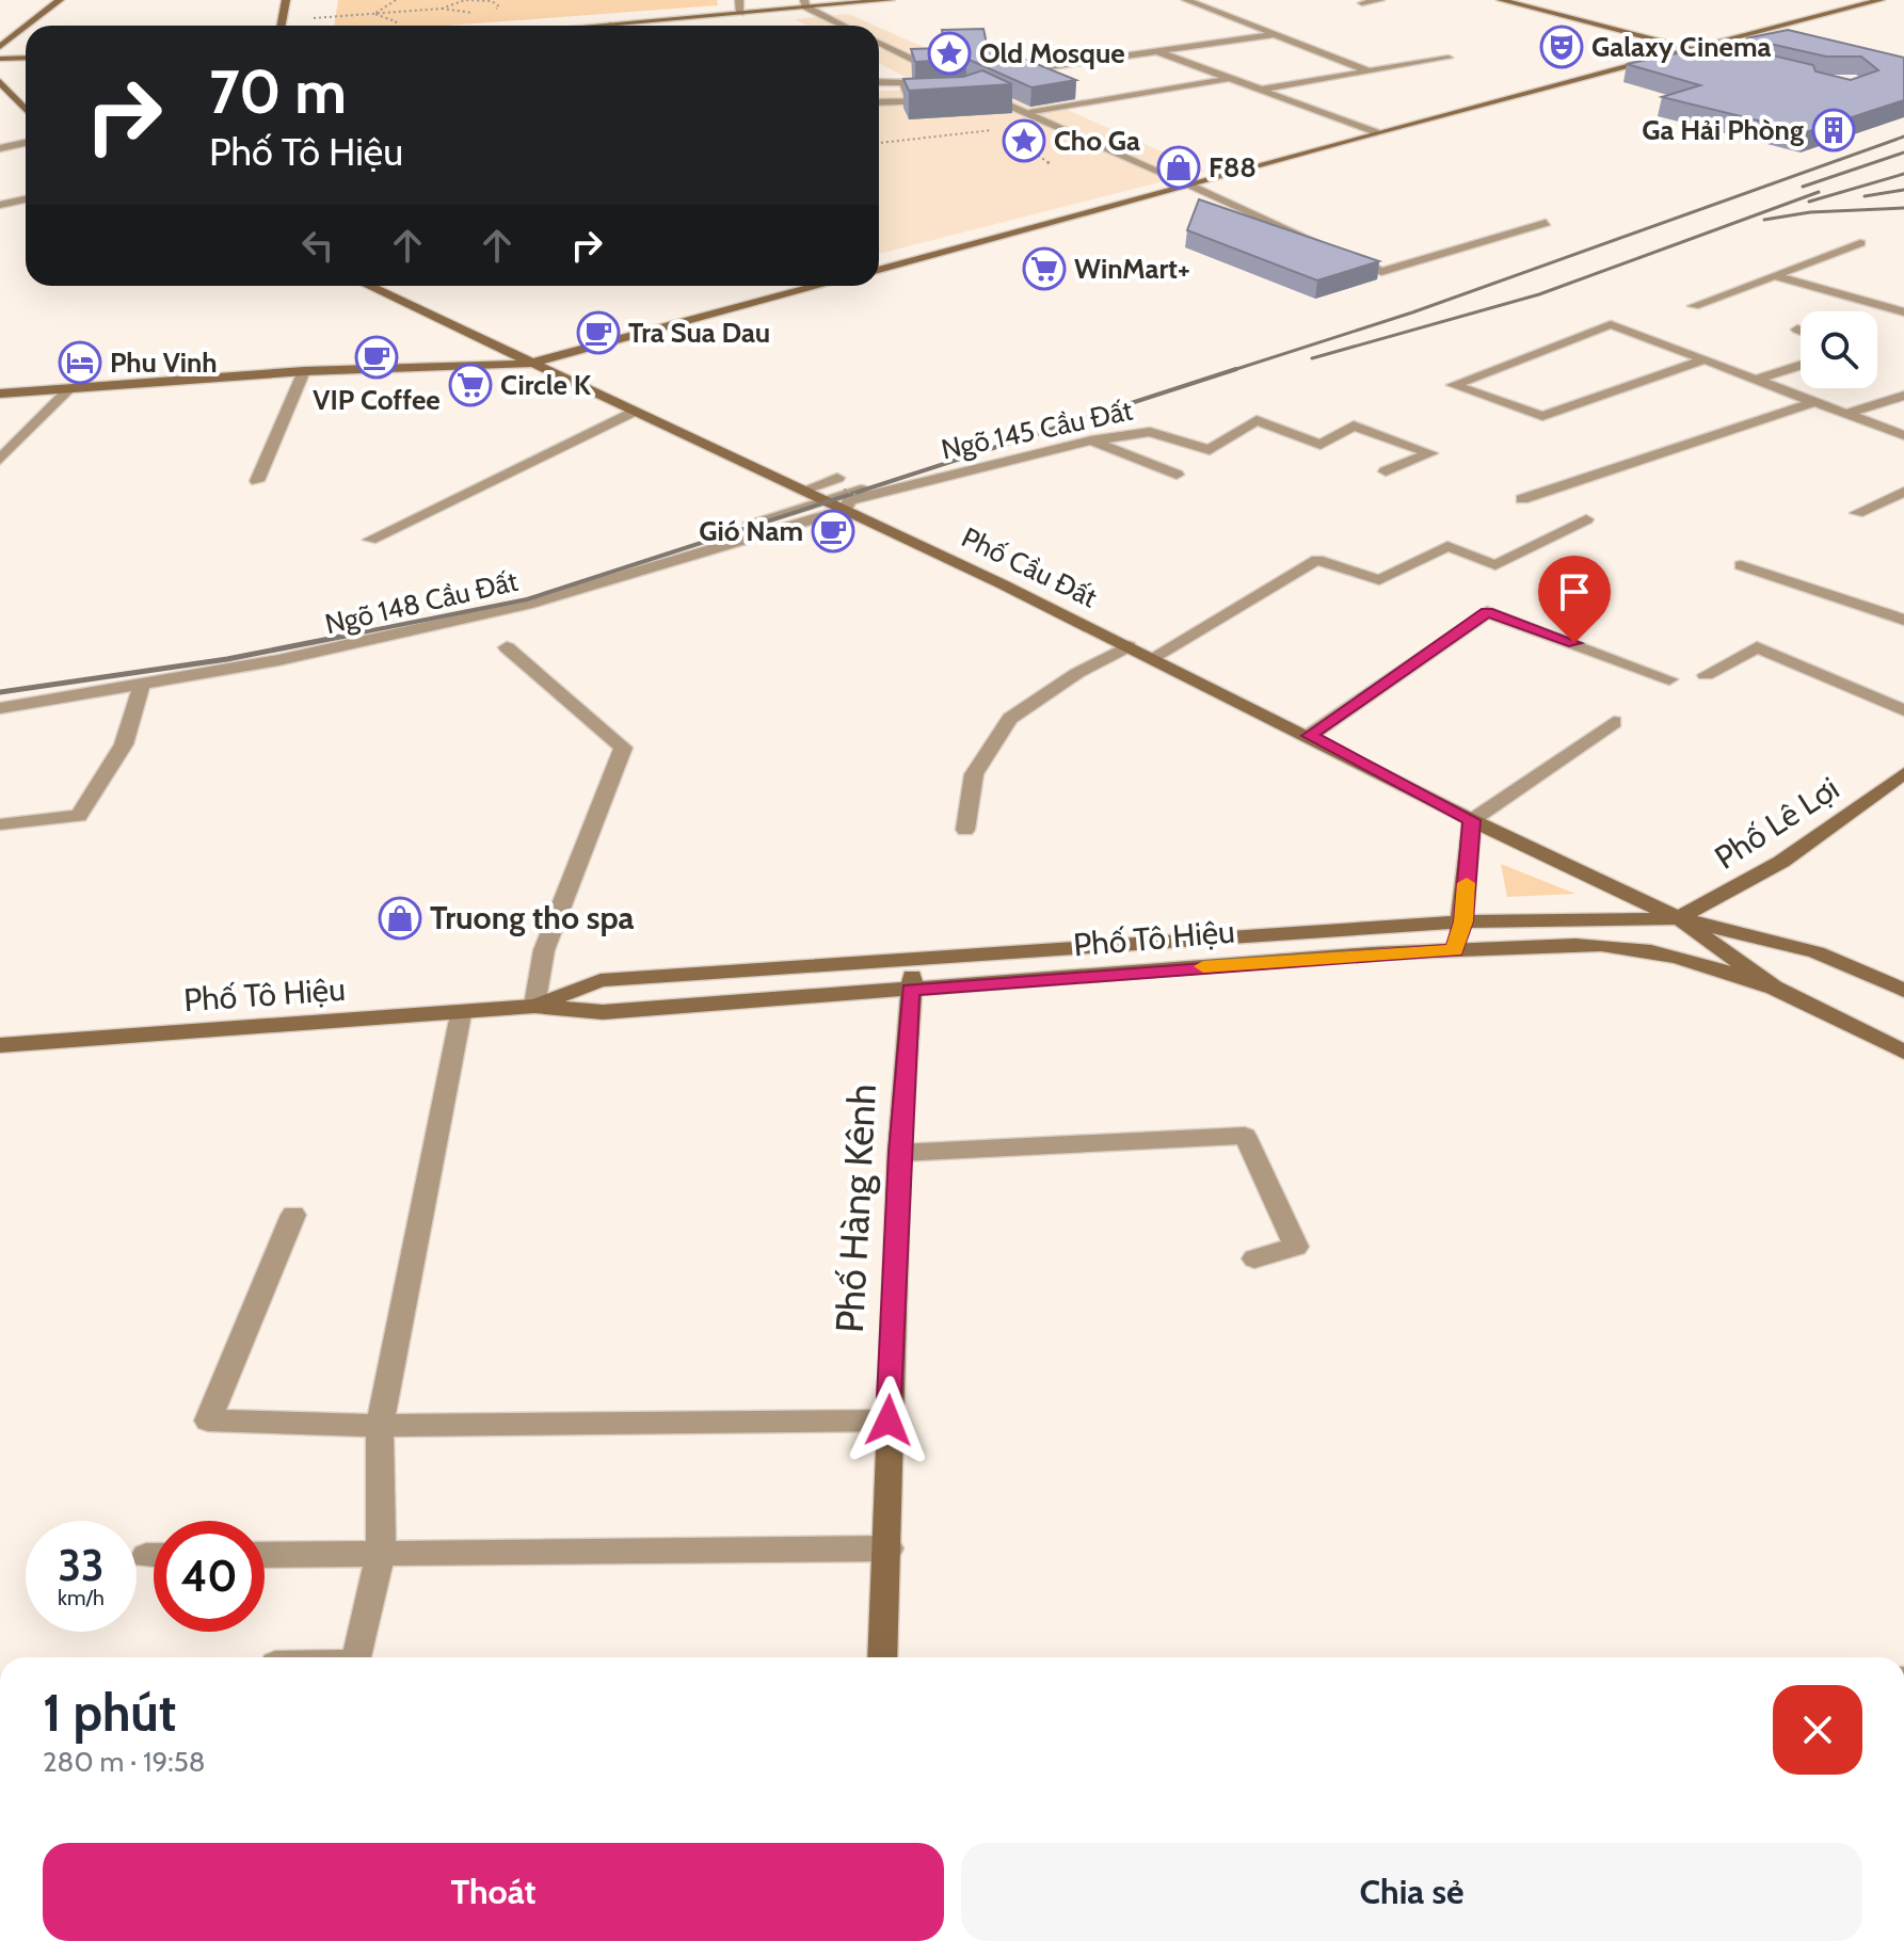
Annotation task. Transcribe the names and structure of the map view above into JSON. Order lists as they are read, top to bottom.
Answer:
{
  "streets": {
    "main road": [
      "Phố Cầu Đất",
      "Phố Lê Lợi",
      "Phố Tô Hiệu",
      "Phố Hàng Kênh"
    ],
    "street": ["Ngõ 145 Cầu Đất", "Ngõ 148 Cầu Đất"]
  },
  "crossings": [
    ["Ngõ 145 Cầu Đất", "Phố Cầu Đất"],
    ["Ngõ 145 Cầu Đất", "Ngõ 148 Cầu Đất"],
    ["Phố Cầu Đất", "Ngõ 148 Cầu Đất"],
    ["Phố Cầu Đất", "Phố Lê Lợi"],
    ["Phố Cầu Đất", "Phố Tô Hiệu"],
    ["Phố Lê Lợi", "Phố Tô Hiệu"],
    ["Phố Tô Hiệu", "Phố Hàng Kênh"]
  ],
  "places": {
    "theatre": ["Galaxy Cinema"],
    "place": ["Old Mosque", "Cho Ga"],
    "building": ["Ga Hải Phòng"],
    "shop": ["F88", "Truong tho spa"],
    "supermarket": ["WinMart+", "Circle K"],
    "cafe": ["Tra Sua Dau", "VIP Coffee", "Gió Nam"],
    "hotel": ["Phu Vinh"]
  },
  "page": {
    "turn": ["70 m", "Phố Tô Hiệu"],
    "speed": "33 km/h",
    "limit": "40",
    "heading": ["1 phút", "280 m · 19:58"],
    "buttons": ["Thoát", "Chia sẻ"]
  }
}
